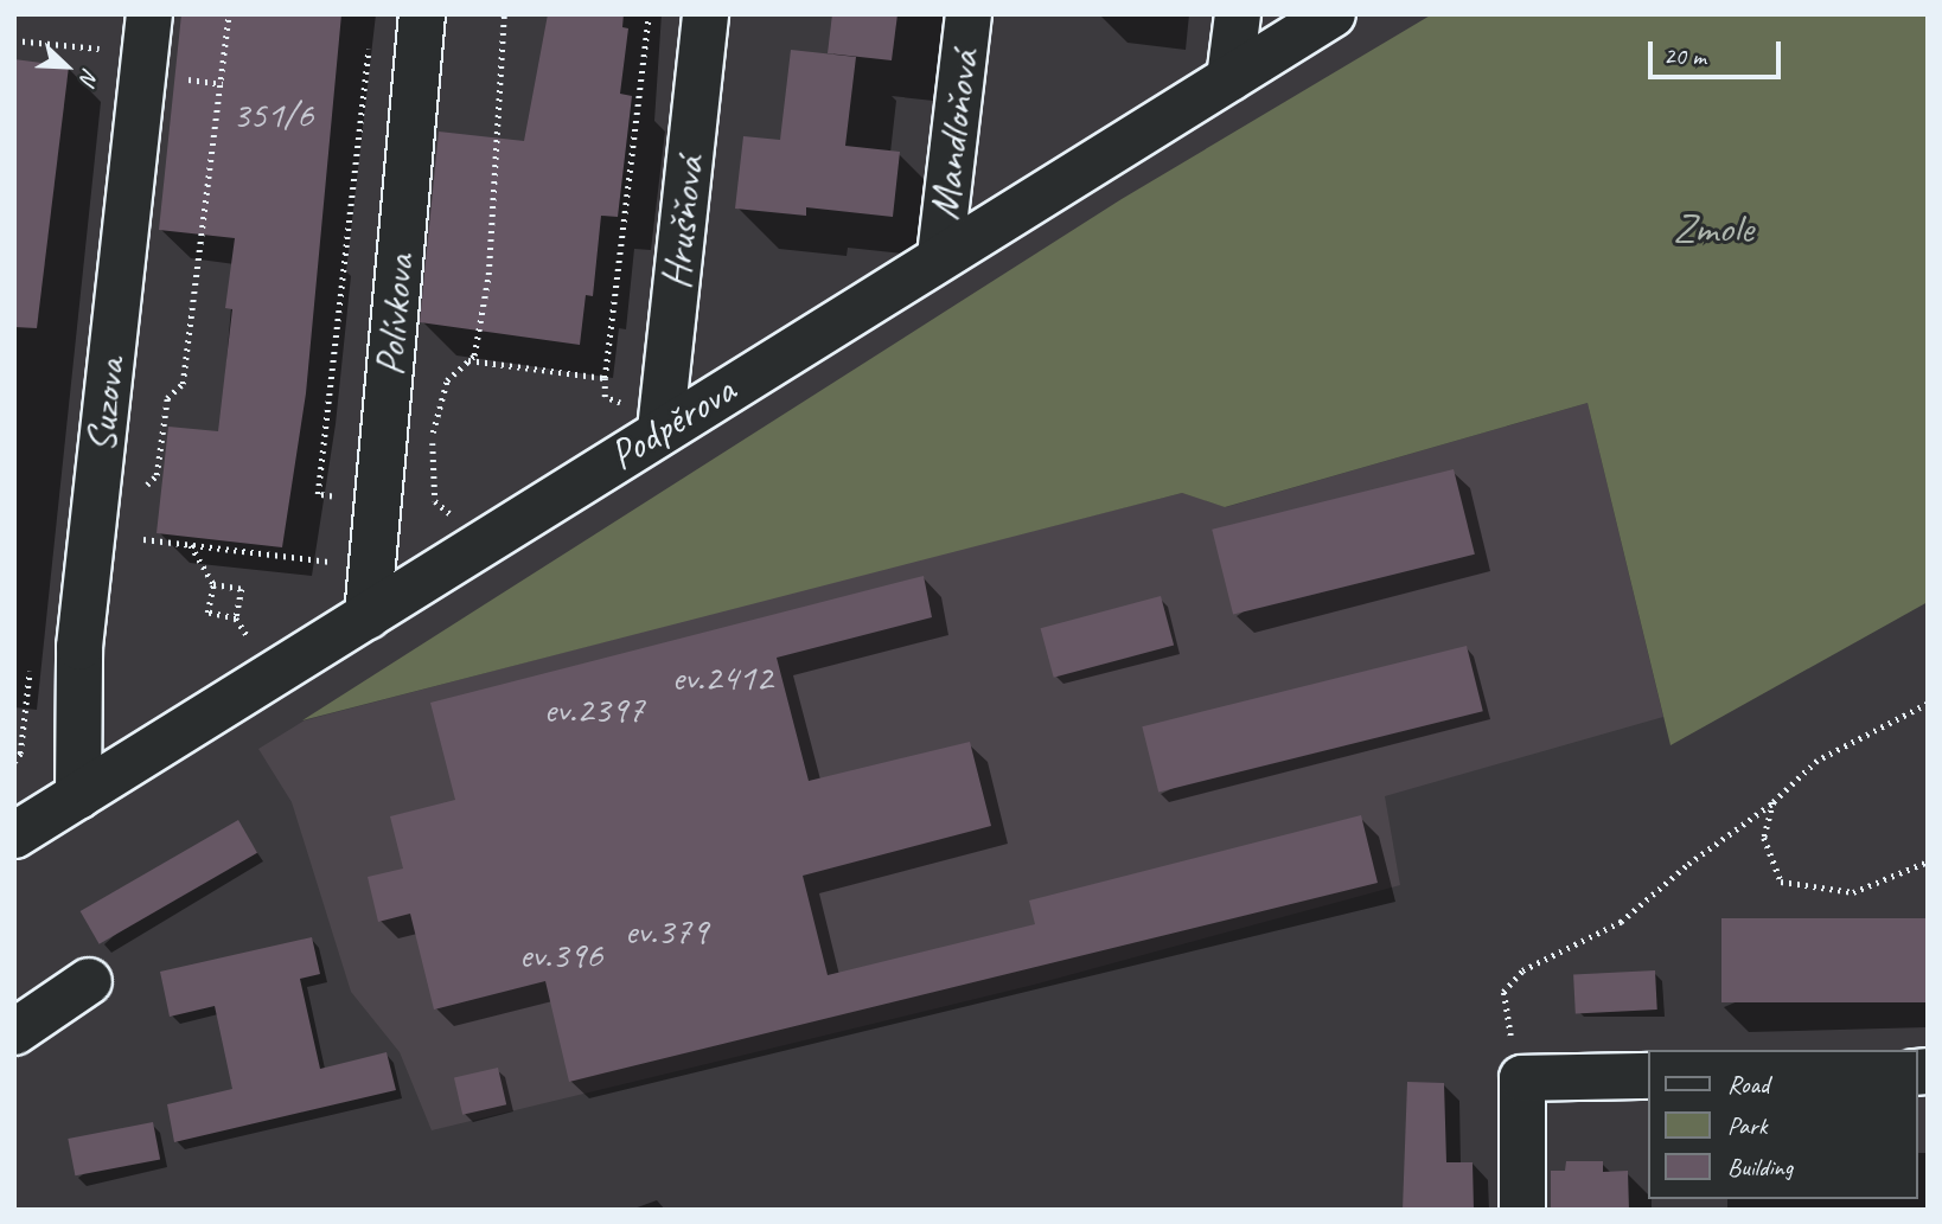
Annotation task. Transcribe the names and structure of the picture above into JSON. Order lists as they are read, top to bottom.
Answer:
{
  "streets": {
    "street": [
      "Mandloňová",
      "Hrušňová",
      "Polívkova",
      "Suzova",
      "Podpěrova"
    ]
  },
  "crossings": [
    ["Mandloňová", "Podpěrova"],
    ["Hrušňová", "Podpěrova"],
    ["Polívkova", "Podpěrova"],
    ["Suzova", "Podpěrova"]
  ],
  "parks": ["Zmole"],
  "house_numbers": [
    "351/6",
    "ev.2412",
    "ev.2397",
    "ev.379",
    "ev.396"
  ],
  "legend": ["Road", "Park", "Building"],
  "scale_bar": "20 m",
  "north": "bottom right"
}
